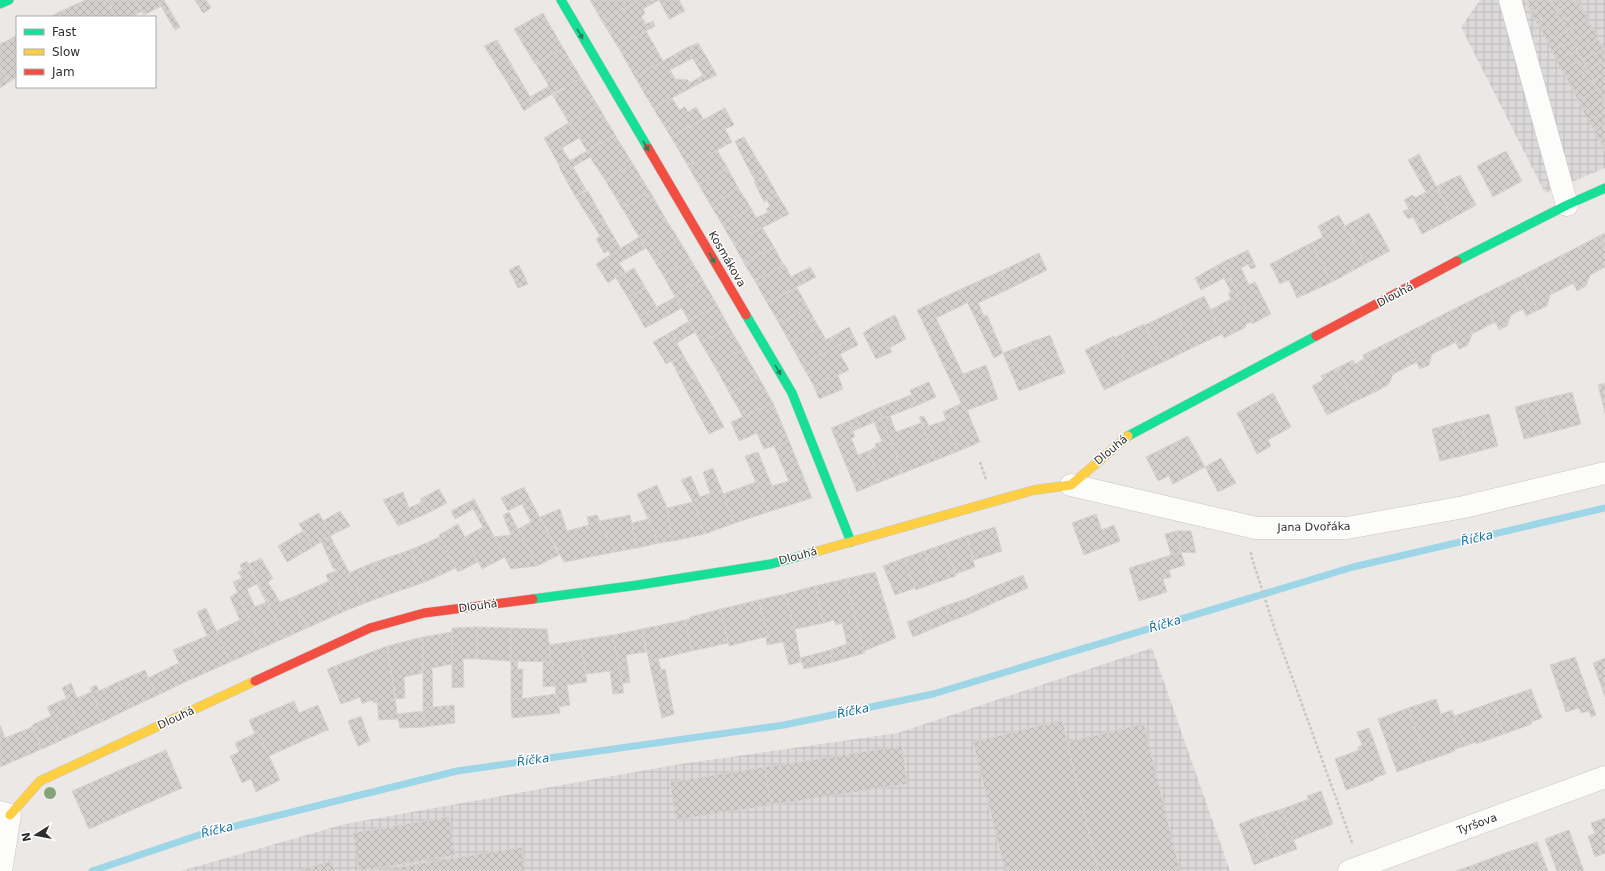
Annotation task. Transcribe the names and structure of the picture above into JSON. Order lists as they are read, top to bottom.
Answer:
{
  "streets": {
    "street": [
      "Kosmákova",
      "Dlouhá",
      "Jana Dvořáka",
      "Tyršova"
    ]
  },
  "crossings": [
    ["Kosmákova", "Dlouhá"],
    ["Dlouhá", "Jana Dvořáka"]
  ],
  "one_way": ["Kosmákova"],
  "water": ["Říčka"],
  "legend": ["Fast", "Slow", "Jam"],
  "north": "left"
}
